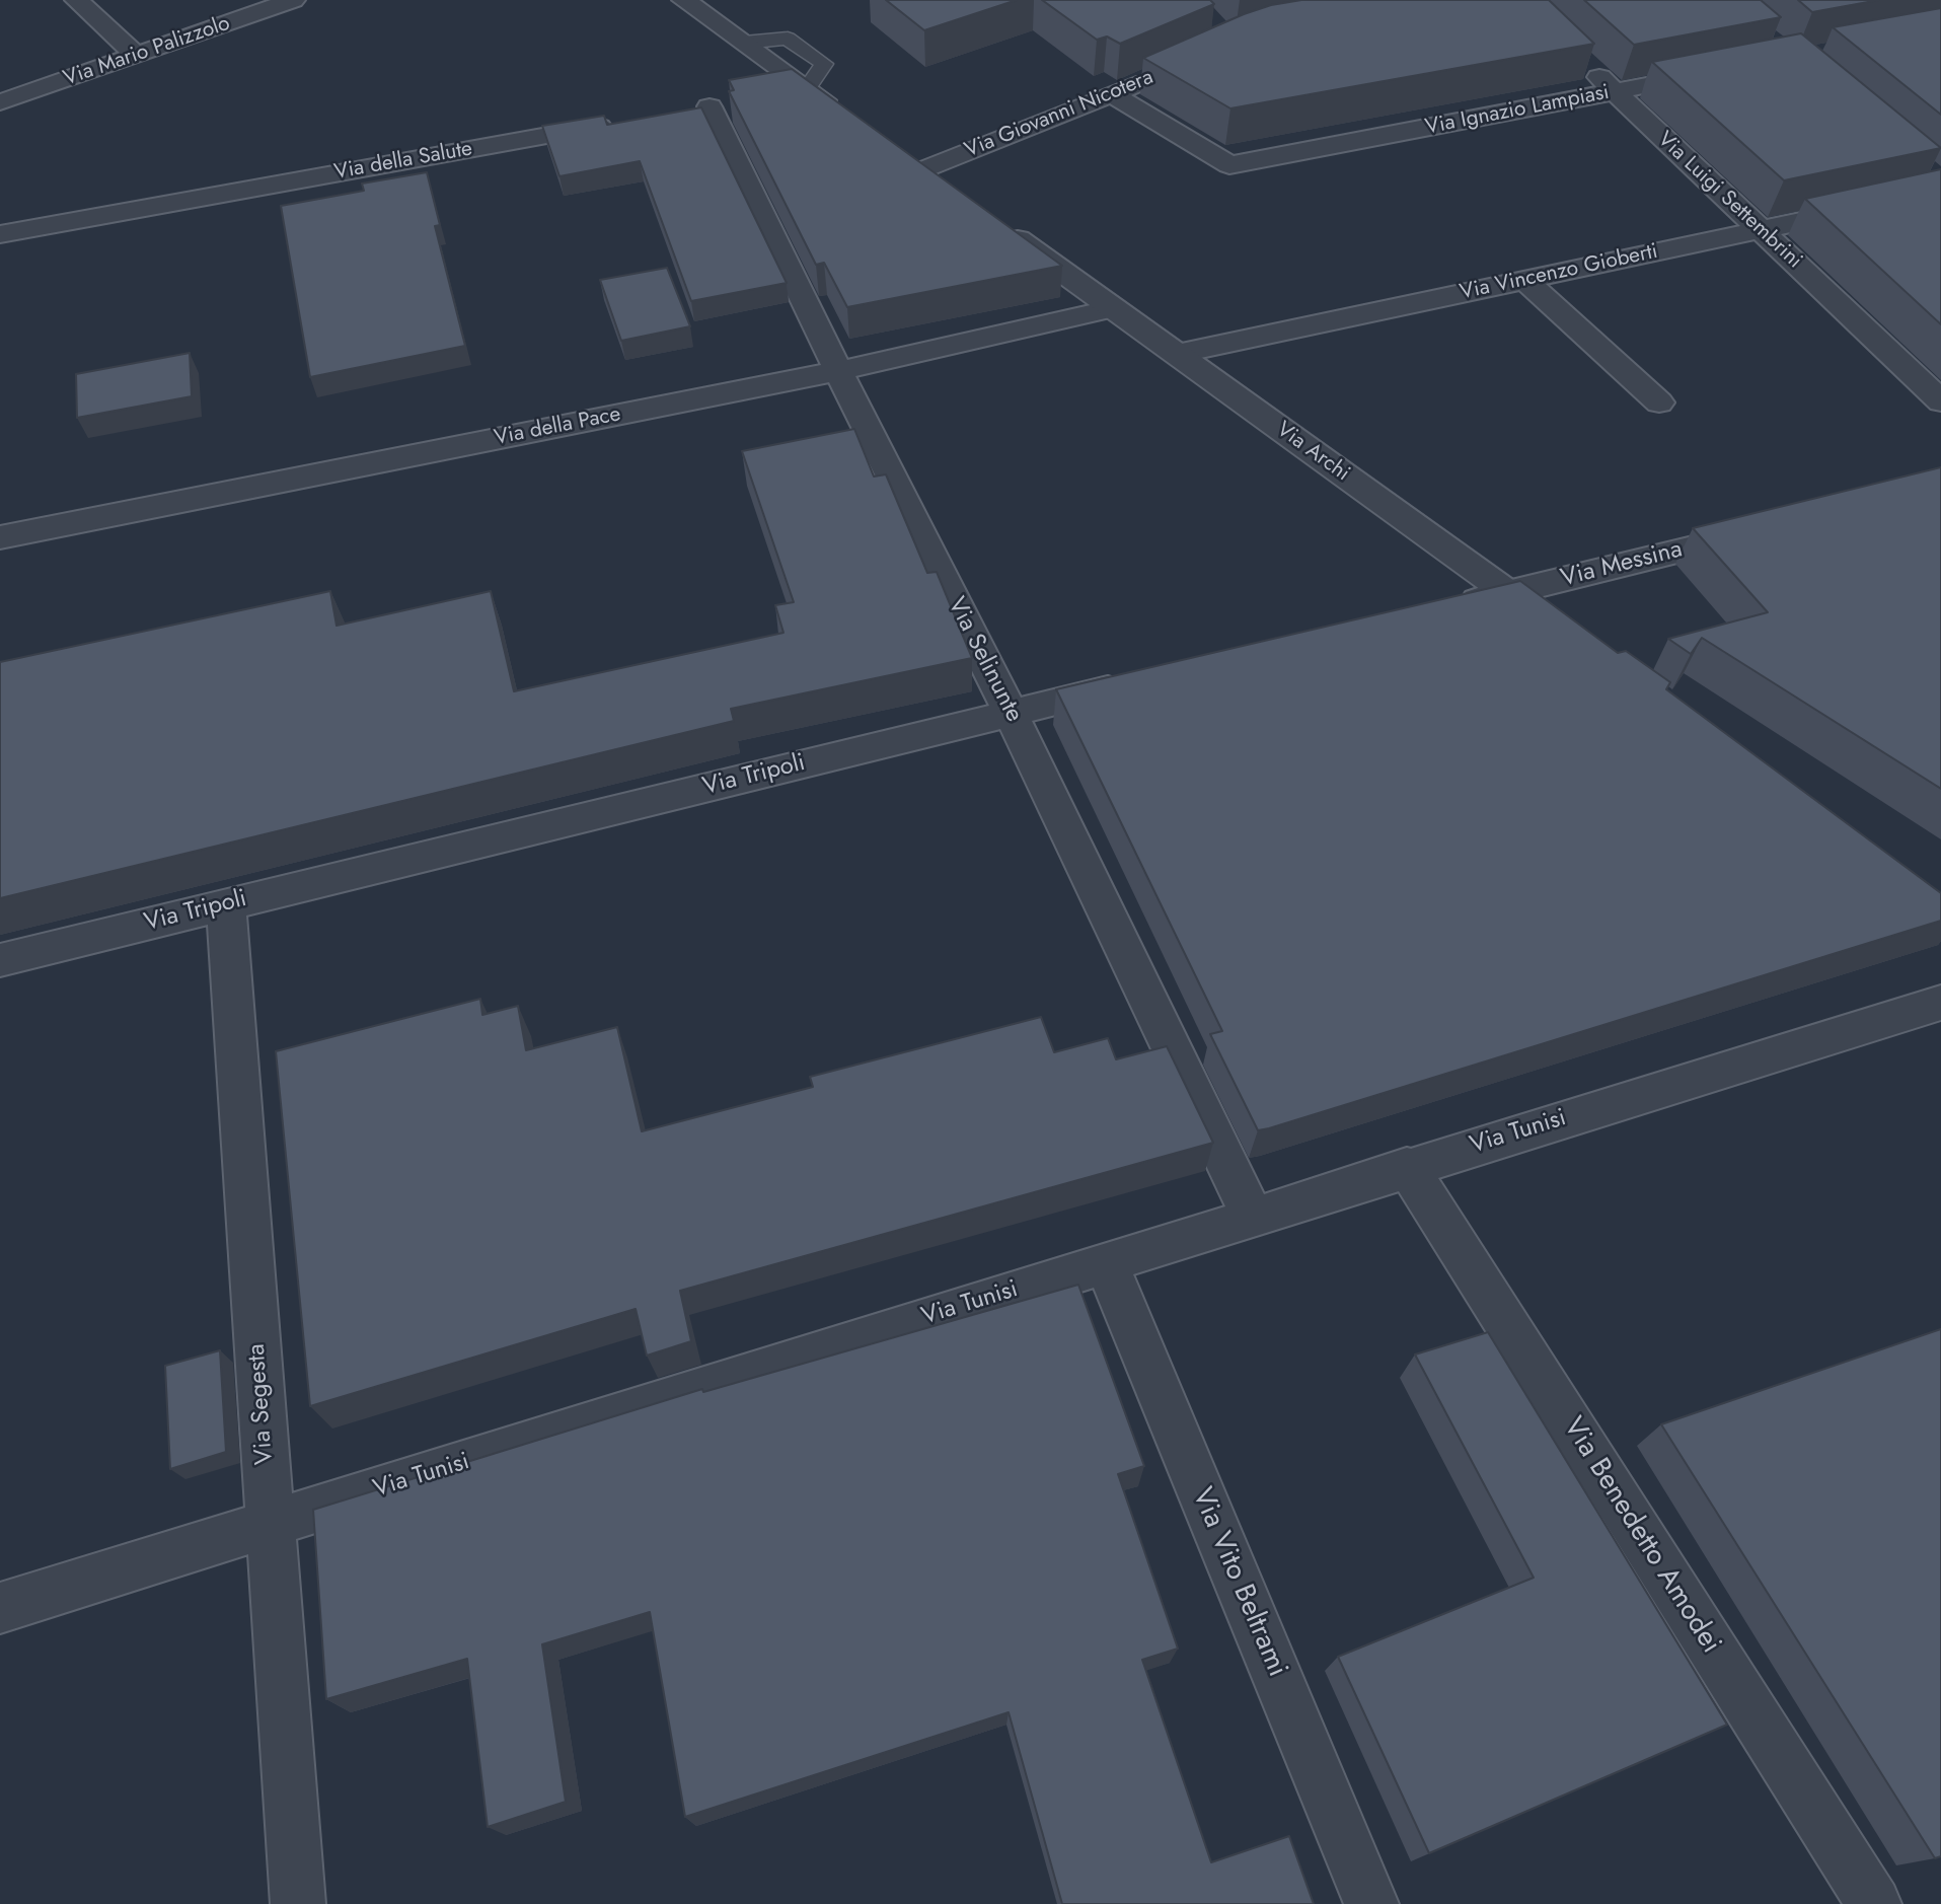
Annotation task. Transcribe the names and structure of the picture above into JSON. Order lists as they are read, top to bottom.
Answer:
{
  "streets": {
    "street": [
      "Via Mario Palizzolo",
      "Via Ignazio Lampiasi",
      "Via Giovanni Nicotera",
      "Via della Salute",
      "Via Luigi Settembrini",
      "Via Vincenzo Gioberti",
      "Via della Pace",
      "Via Archi",
      "Via Messina",
      "Via Selinunte",
      "Via Tripoli",
      "Via Tunisi",
      "Via Segesta",
      "Via Benedetto Amodei",
      "Via Vito Beltrami"
    ]
  },
  "crossings": [
    ["Via Ignazio Lampiasi", "Via Giovanni Nicotera"],
    ["Via Ignazio Lampiasi", "Via Luigi Settembrini"],
    ["Via Luigi Settembrini", "Via Vincenzo Gioberti"],
    ["Via Vincenzo Gioberti", "Via Archi"],
    ["Via della Pace", "Via Archi"],
    ["Via della Pace", "Via Selinunte"],
    ["Via Archi", "Via Messina"],
    ["Via Selinunte", "Via Tripoli"],
    ["Via Selinunte", "Via Tunisi"],
    ["Via Tripoli", "Via Segesta"],
    ["Via Tunisi", "Via Segesta"],
    ["Via Tunisi", "Via Benedetto Amodei"],
    ["Via Tunisi", "Via Vito Beltrami"]
  ]
}
